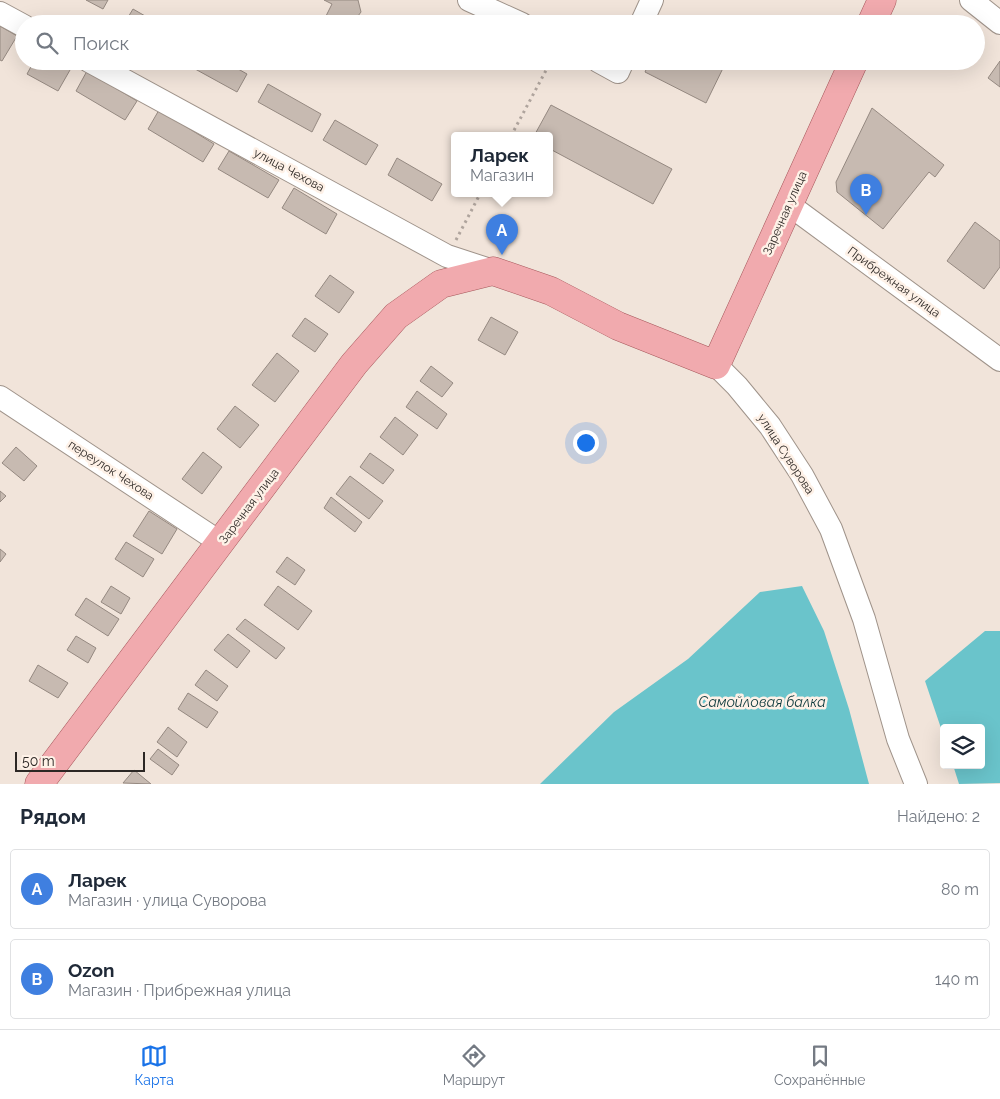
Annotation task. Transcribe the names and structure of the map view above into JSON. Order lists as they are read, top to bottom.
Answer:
{
  "streets": {
    "main road": ["Заречная улица", "улица Суворова"],
    "street": ["улица Чехова", "Прибрежная улица", "переулок Чехова"]
  },
  "crossings": [
    ["улица Чехова", "Заречная улица"],
    ["улица Чехова", "улица Суворова"],
    ["Заречная улица", "Прибрежная улица"],
    ["Заречная улица", "улица Суворова"],
    ["Заречная улица", "переулок Чехова"]
  ],
  "water": ["Самойловая балка"],
  "scale_bar": "50 m",
  "page": {
    "search": "Поиск",
    "popup": ["Ларек", "Магазин"],
    "pins": ["B", "A"],
    "scale": "50 m",
    "heading": ["Рядом", "Найдено: 2"],
    "list": [
      {
        "mark": "A",
        "name": "Ларек",
        "note": "Магазин · улица Суворова",
        "value": "80 m"
      },
      {
        "mark": "B",
        "name": "Ozon",
        "note": "Магазин · Прибрежная улица",
        "value": "140 m"
      }
    ],
    "nav": ["Карта", "Маршрут", "Сохранённые"]
  }
}
